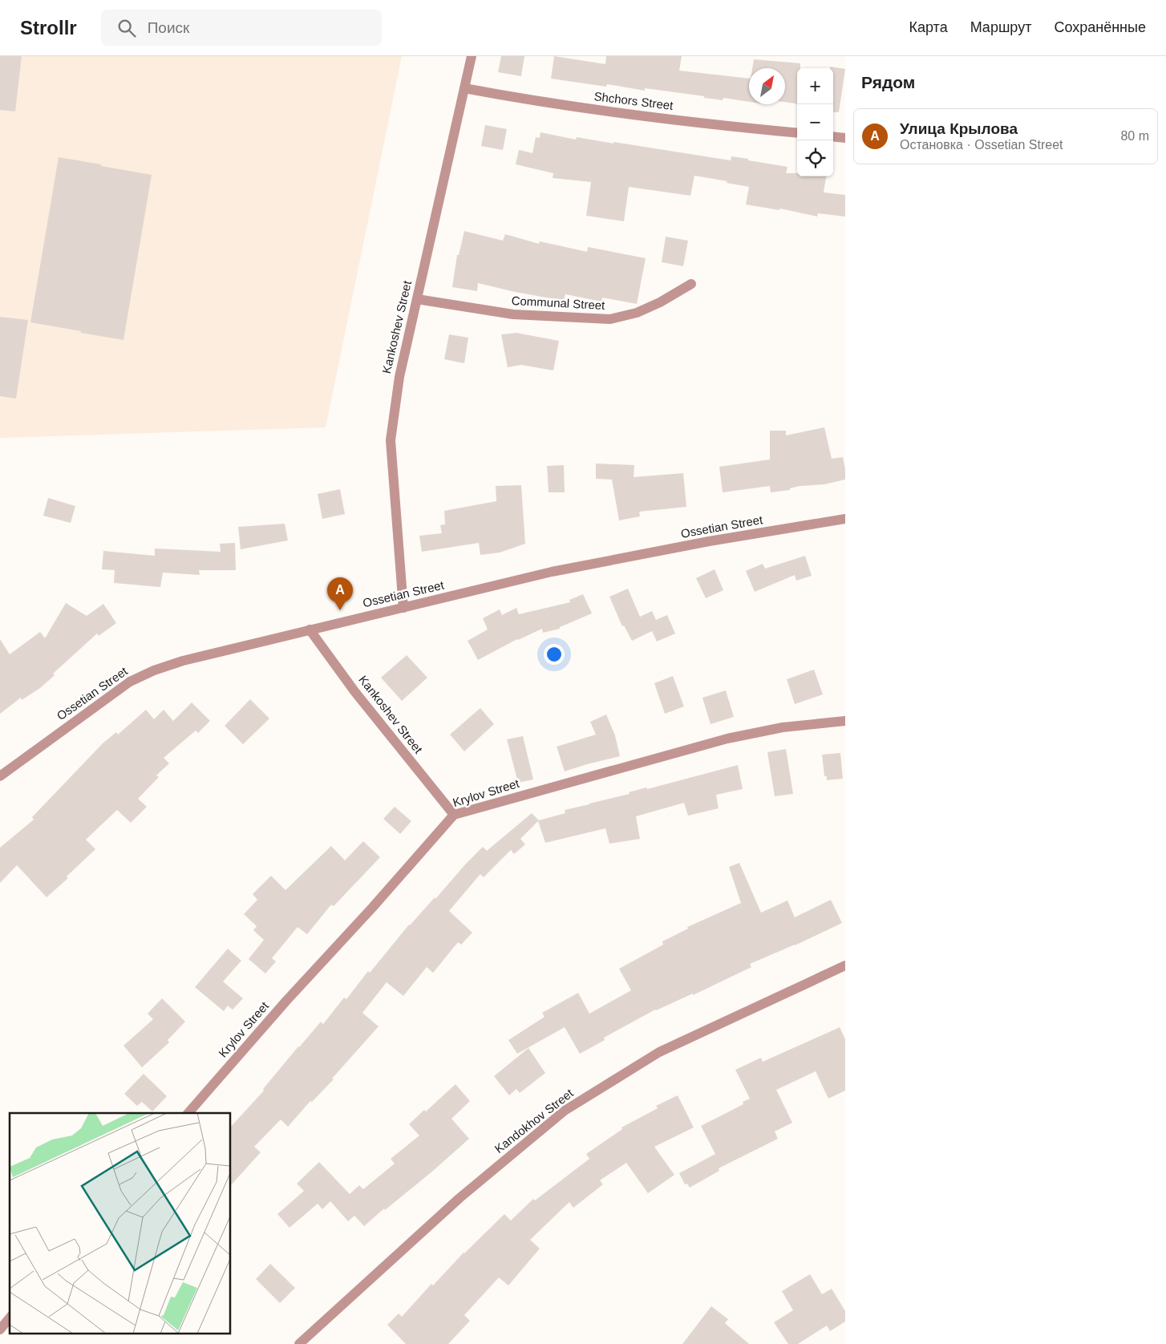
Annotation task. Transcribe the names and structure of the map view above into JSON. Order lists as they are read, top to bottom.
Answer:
{
  "streets": {
    "street": [
      "Shchors Street",
      "Communal Street",
      "Kankoshev Street",
      "Ossetian Street",
      "Krylov Street",
      "Kandokhov Street"
    ]
  },
  "crossings": [
    ["Shchors Street", "Kankoshev Street"],
    ["Communal Street", "Kankoshev Street"],
    ["Kankoshev Street", "Ossetian Street"],
    ["Kankoshev Street", "Krylov Street"]
  ],
  "north": "top right",
  "page": {
    "header": "Strollr",
    "search": "Поиск",
    "nav": ["Карта", "Маршрут", "Сохранённые"],
    "heading": "Рядом",
    "map_buttons": ["+", "−"],
    "list": [
      {
        "mark": "A",
        "name": "Улица Крылова",
        "note": "Остановка · Ossetian Street",
        "value": "80 m"
      }
    ],
    "pins": "A"
  }
}
